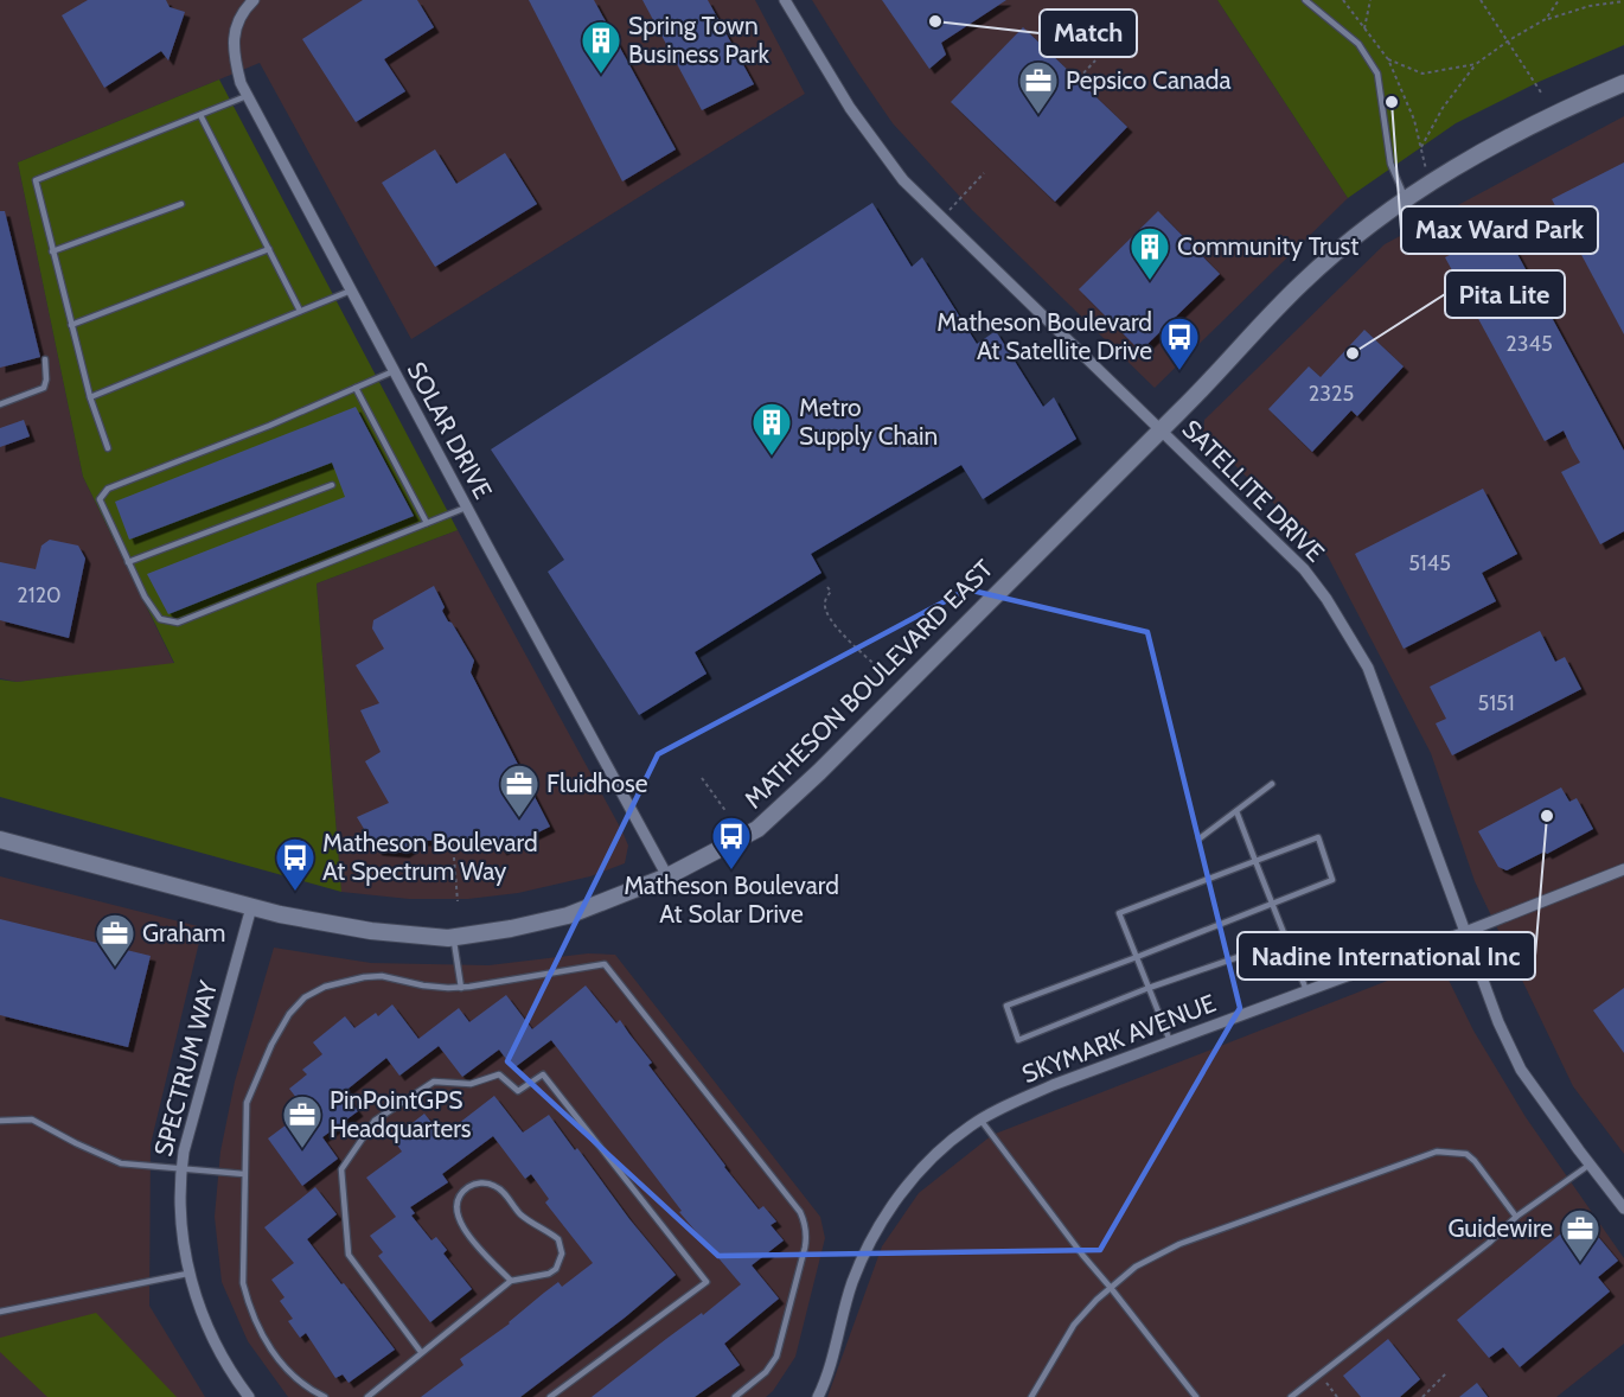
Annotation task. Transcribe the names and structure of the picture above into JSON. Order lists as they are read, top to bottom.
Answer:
{
  "streets": {
    "street": [
      "SOLAR DRIVE",
      "SATELLITE DRIVE",
      "MATHESON BOULEVARD EAST",
      "SKYMARK AVENUE",
      "SPECTRUM WAY"
    ]
  },
  "crossings": [
    ["SOLAR DRIVE", "MATHESON BOULEVARD EAST"],
    ["SATELLITE DRIVE", "MATHESON BOULEVARD EAST"],
    ["SATELLITE DRIVE", "SKYMARK AVENUE"],
    ["MATHESON BOULEVARD EAST", "SPECTRUM WAY"]
  ],
  "places": {
    "other": [
      "Match",
      "Max Ward Park",
      "Pita Lite",
      "Nadine International Inc"
    ],
    "building": ["Spring Town Business Park", "Community Trust", "Metro Supply Chain"],
    "office": [
      "Pepsico Canada",
      "Fluidhose",
      "Graham",
      "PinPointGPS Headquarters",
      "Guidewire"
    ],
    "bus stop": ["Matheson Boulevard At Satellite Drive", "Matheson Boulevard At Solar Drive", "Matheson Boulevard At Spectrum Way"]
  },
  "house_numbers": [
    "2345",
    "2325",
    "5145",
    "2120",
    "5151"
  ]
}
